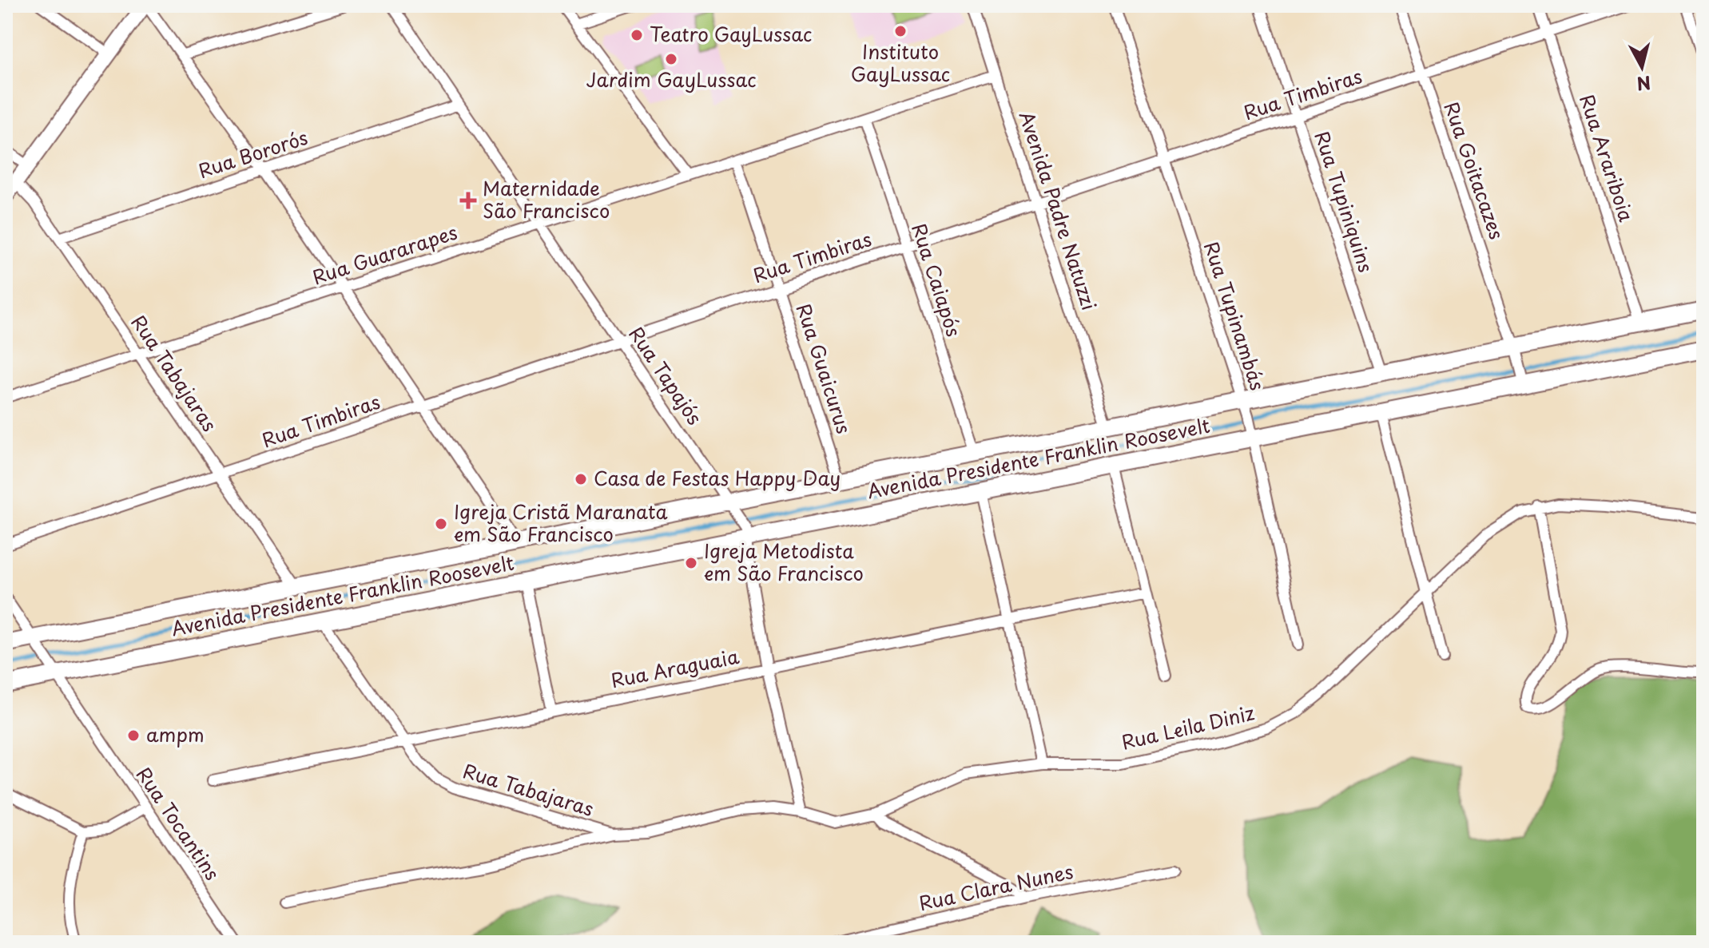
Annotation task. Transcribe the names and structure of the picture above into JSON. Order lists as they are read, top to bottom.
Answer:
{
  "streets": {
    "main road": ["Avenida Presidente Franklin Roosevelt"],
    "street": [
      "Rua Timbiras",
      "Rua Bororós",
      "Rua Arariboia",
      "Rua Goitacazes",
      "Rua Tupiniquins",
      "Avenida Padre Natuzzi",
      "Rua Guararapes",
      "Rua Caiapós",
      "Rua Tupinambás",
      "Rua Guaicurus",
      "Rua Tabajaras",
      "Rua Tapajós",
      "Rua Araguaia",
      "Rua Leila Diniz",
      "Rua Tocantins",
      "Rua Clara Nunes"
    ]
  },
  "crossings": [
    ["Rua Timbiras", "Rua Arariboia"],
    ["Rua Timbiras", "Rua Goitacazes"],
    ["Rua Timbiras", "Rua Tupiniquins"],
    ["Rua Timbiras", "Avenida Padre Natuzzi"],
    ["Rua Timbiras", "Rua Caiapós"],
    ["Rua Timbiras", "Rua Tupinambás"],
    ["Rua Timbiras", "Rua Guaicurus"],
    ["Rua Timbiras", "Rua Tabajaras"],
    ["Rua Timbiras", "Rua Tapajós"],
    ["Rua Bororós", "Rua Tabajaras"],
    ["Rua Bororós", "Rua Tapajós"],
    ["Rua Arariboia", "Avenida Presidente Franklin Roosevelt"],
    ["Rua Goitacazes", "Avenida Presidente Franklin Roosevelt"],
    ["Rua Tupiniquins", "Avenida Presidente Franklin Roosevelt"],
    ["Avenida Padre Natuzzi", "Rua Guararapes"],
    ["Avenida Padre Natuzzi", "Avenida Presidente Franklin Roosevelt"],
    ["Rua Guararapes", "Rua Caiapós"],
    ["Rua Guararapes", "Rua Guaicurus"],
    ["Rua Guararapes", "Rua Tabajaras"],
    ["Rua Guararapes", "Rua Tapajós"],
    ["Rua Caiapós", "Avenida Presidente Franklin Roosevelt"],
    ["Rua Tupinambás", "Avenida Presidente Franklin Roosevelt"],
    ["Rua Guaicurus", "Avenida Presidente Franklin Roosevelt"],
    ["Rua Tabajaras", "Rua Tapajós"],
    ["Rua Tabajaras", "Avenida Presidente Franklin Roosevelt"],
    ["Rua Tabajaras", "Rua Araguaia"],
    ["Rua Tabajaras", "Rua Leila Diniz"],
    ["Rua Tapajós", "Avenida Presidente Franklin Roosevelt"],
    ["Rua Tapajós", "Rua Araguaia"],
    ["Rua Tapajós", "Rua Leila Diniz"],
    ["Avenida Presidente Franklin Roosevelt", "Rua Tocantins"]
  ],
  "places": {
    "other": [
      "Instituto GayLussac",
      "Teatro GayLussac",
      "Jardim GayLussac",
      "Casa de Festas Happy Day",
      "Igreja Cristã Maranata em São Francisco",
      "Igreja Metodista em São Francisco",
      "ampm"
    ],
    "health": ["Maternidade São Francisco"]
  },
  "north": "bottom"
}
